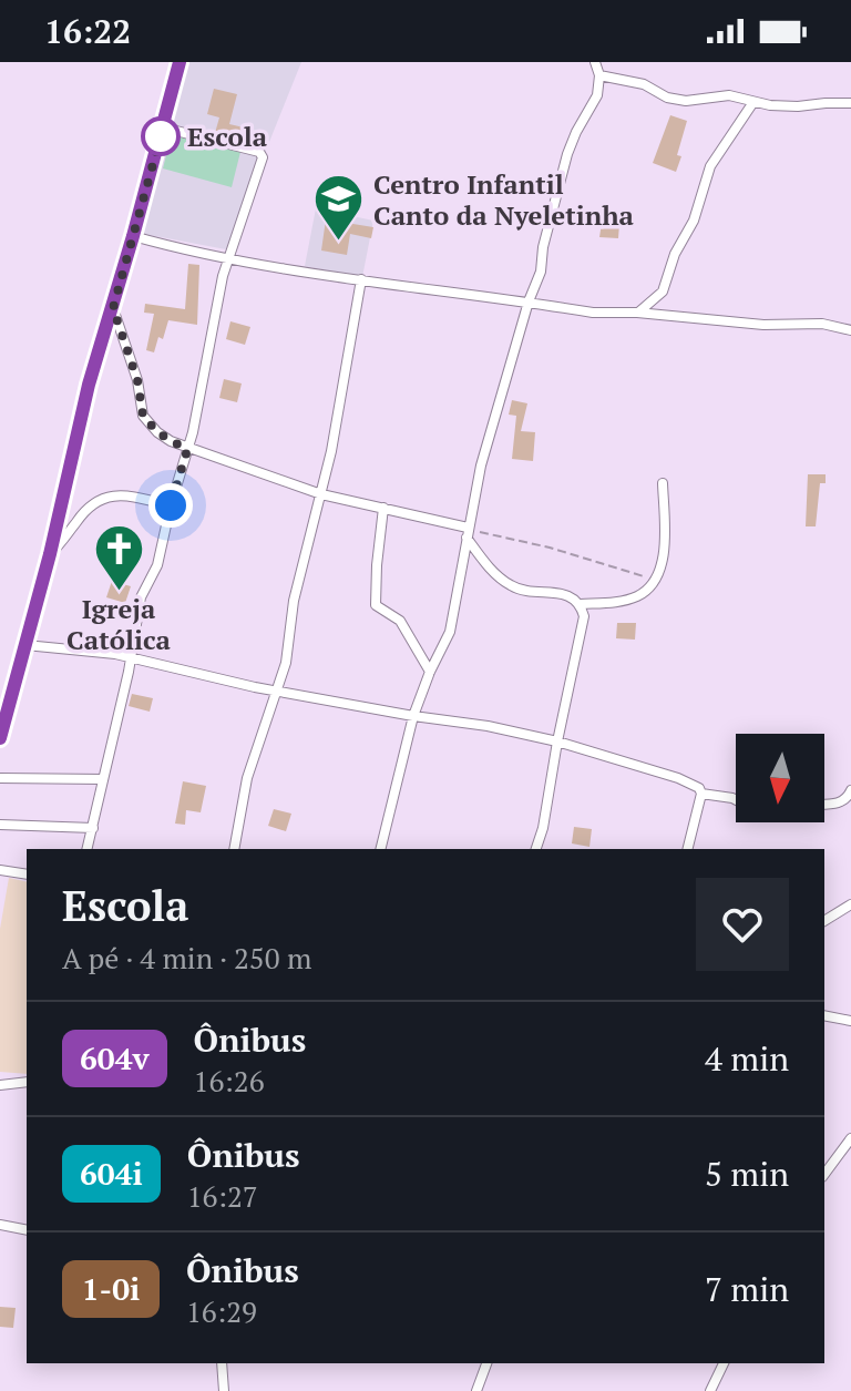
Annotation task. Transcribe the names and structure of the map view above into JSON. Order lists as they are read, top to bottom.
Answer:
{
  "places": {
    "other": ["Escola"],
    "school or university": ["Centro Infantil Canto da Nyeletinha"],
    "church": ["Igreja Católica"]
  },
  "lines": ["bus line 604v"],
  "north": "bottom",
  "page": {
    "status": "16:22",
    "heading": ["Escola", "A pé · 4 min · 250 m"],
    "list": [
      {
        "mark": "604v",
        "name": "Ônibus",
        "note": "16:26",
        "value": "4 min"
      },
      {
        "mark": "604i",
        "name": "Ônibus",
        "note": "16:27",
        "value": "5 min"
      },
      {
        "mark": "1-0i",
        "name": "Ônibus",
        "note": "16:29",
        "value": "7 min"
      }
    ]
  }
}
